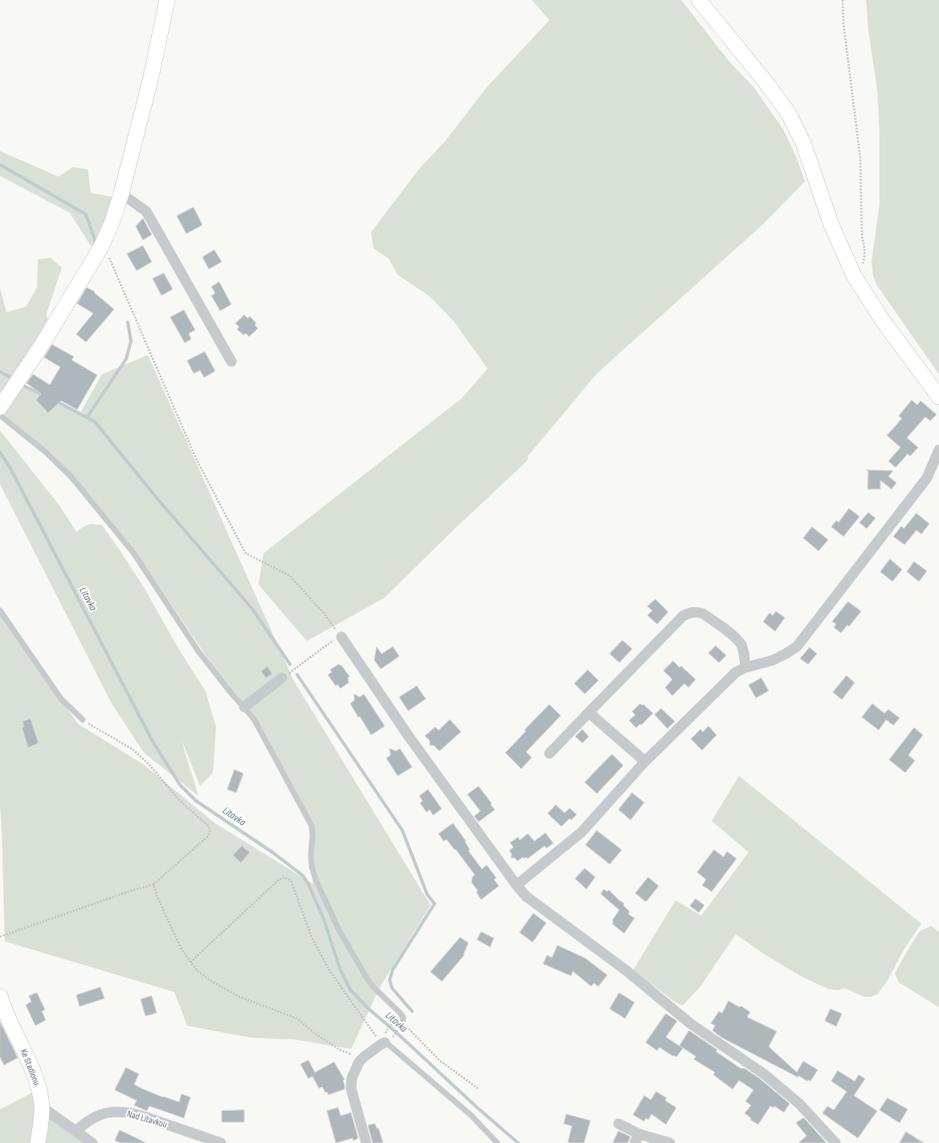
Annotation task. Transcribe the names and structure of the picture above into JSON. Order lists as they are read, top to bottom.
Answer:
{
  "streets": {
    "street": ["Ke Stadionu", "Nad Litavkou"]
  },
  "water": ["Litavka"]
}
